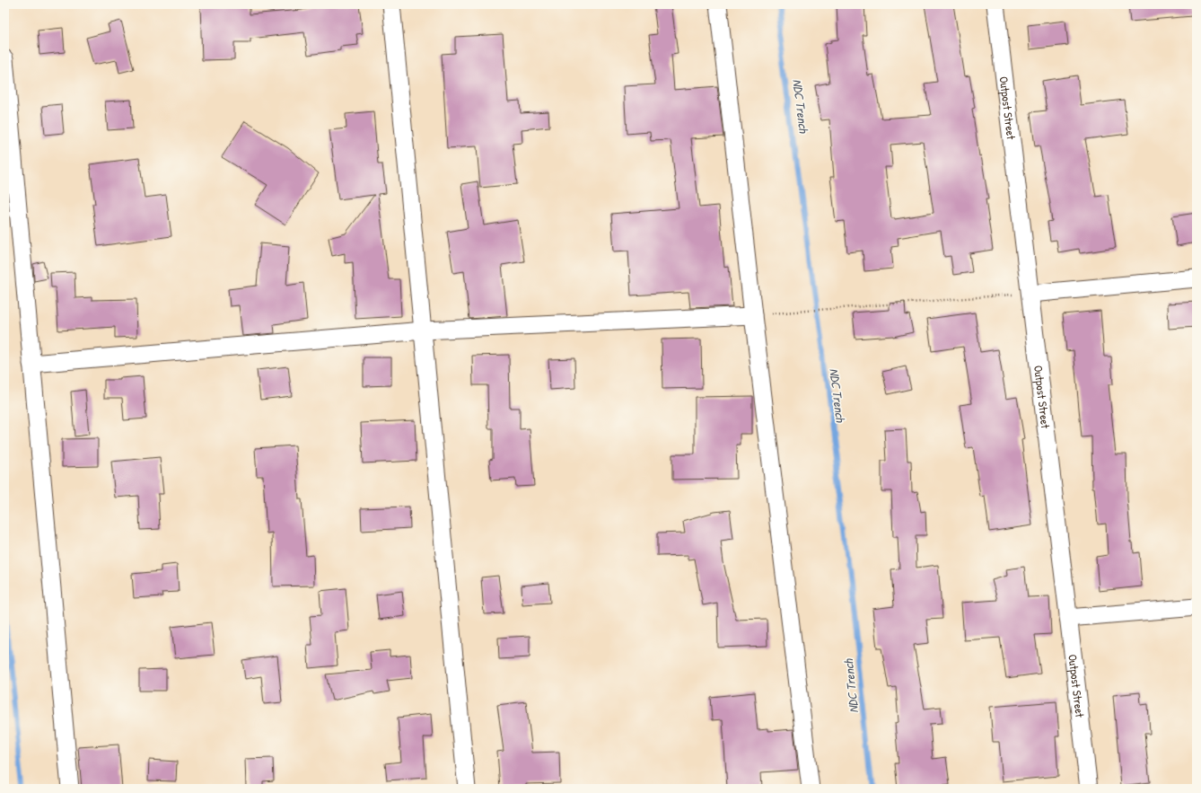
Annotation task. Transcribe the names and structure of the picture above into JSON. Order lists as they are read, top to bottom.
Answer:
{
  "streets": {
    "street": ["Outpost Street"]
  },
  "water": ["NDC Trench"]
}
